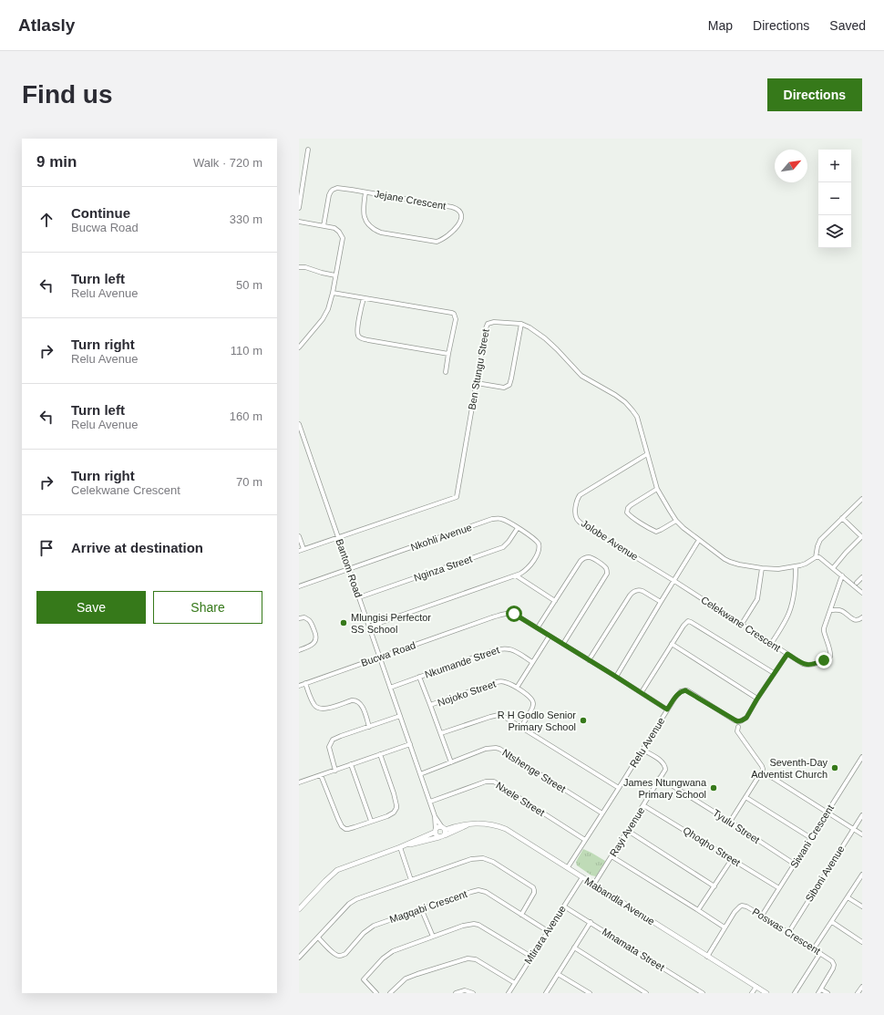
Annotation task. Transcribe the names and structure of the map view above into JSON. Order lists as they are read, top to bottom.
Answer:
{
  "streets": {
    "street": [
      "Jejane Crescent",
      "Ben Stungu Street",
      "Nkohli Avenue",
      "Jolobe Avenue",
      "Bantom Road",
      "Nginza Street",
      "Celekwane Crescent",
      "Bucwa Road",
      "Nkumande Street",
      "Nojoko Street",
      "Relu Avenue",
      "Ntshenge Street",
      "Nxele Street",
      "Tyulu Street",
      "Rayi Avenue",
      "Siwani Crescent",
      "Qhoqho Street",
      "Siboni Avenue",
      "Mabandla Avenue",
      "Magqabi Crescent",
      "Poswas Crescent",
      "Mtirara Avenue",
      "Mnamata Street"
    ]
  },
  "crossings": [
    ["Ben Stungu Street", "Jolobe Avenue"],
    ["Ben Stungu Street", "Bantom Road"],
    ["Nkohli Avenue", "Bantom Road"],
    ["Nkohli Avenue", "Nginza Street"],
    ["Jolobe Avenue", "Celekwane Crescent"],
    ["Bantom Road", "Nginza Street"],
    ["Bantom Road", "Bucwa Road"],
    ["Bantom Road", "Nkumande Street"],
    ["Bantom Road", "Ntshenge Street"],
    ["Bantom Road", "Nxele Street"],
    ["Bantom Road", "Mabandla Avenue"],
    ["Celekwane Crescent", "Relu Avenue"],
    ["Bucwa Road", "Relu Avenue"],
    ["Relu Avenue", "Ntshenge Street"],
    ["Relu Avenue", "Nxele Street"],
    ["Relu Avenue", "Rayi Avenue"],
    ["Relu Avenue", "Mabandla Avenue"],
    ["Tyulu Street", "Rayi Avenue"],
    ["Tyulu Street", "Siwani Crescent"],
    ["Rayi Avenue", "Qhoqho Street"],
    ["Rayi Avenue", "Mabandla Avenue"],
    ["Siwani Crescent", "Qhoqho Street"],
    ["Siwani Crescent", "Poswas Crescent"],
    ["Siboni Avenue", "Poswas Crescent"],
    ["Mabandla Avenue", "Poswas Crescent"],
    ["Mabandla Avenue", "Mtirara Avenue"],
    ["Magqabi Crescent", "Mtirara Avenue"],
    ["Mtirara Avenue", "Mnamata Street"]
  ],
  "places": [
    "Mlungisi Perfector SS School",
    "R H Godlo Senior Primary School",
    "Seventh-Day Adventist Church",
    "James Ntungwana Primary School"
  ],
  "north": "top right",
  "page": {
    "header": "Atlasly",
    "nav": ["Map", "Directions", "Saved"],
    "buttons": [
      "Directions",
      ["Save", "Share"]
    ],
    "title": "Find us",
    "heading": ["9 min", "Walk · 720 m"],
    "map_buttons": ["+", "−"],
    "list": [
      ["Continue", "Bucwa Road", "330 m"],
      ["Turn left", "Relu Avenue", "50 m"],
      ["Turn right", "Relu Avenue", "110 m"],
      ["Turn left", "Relu Avenue", "160 m"],
      ["Turn right", "Celekwane Crescent", "70 m"],
      "Arrive at destination"
    ]
  }
}
